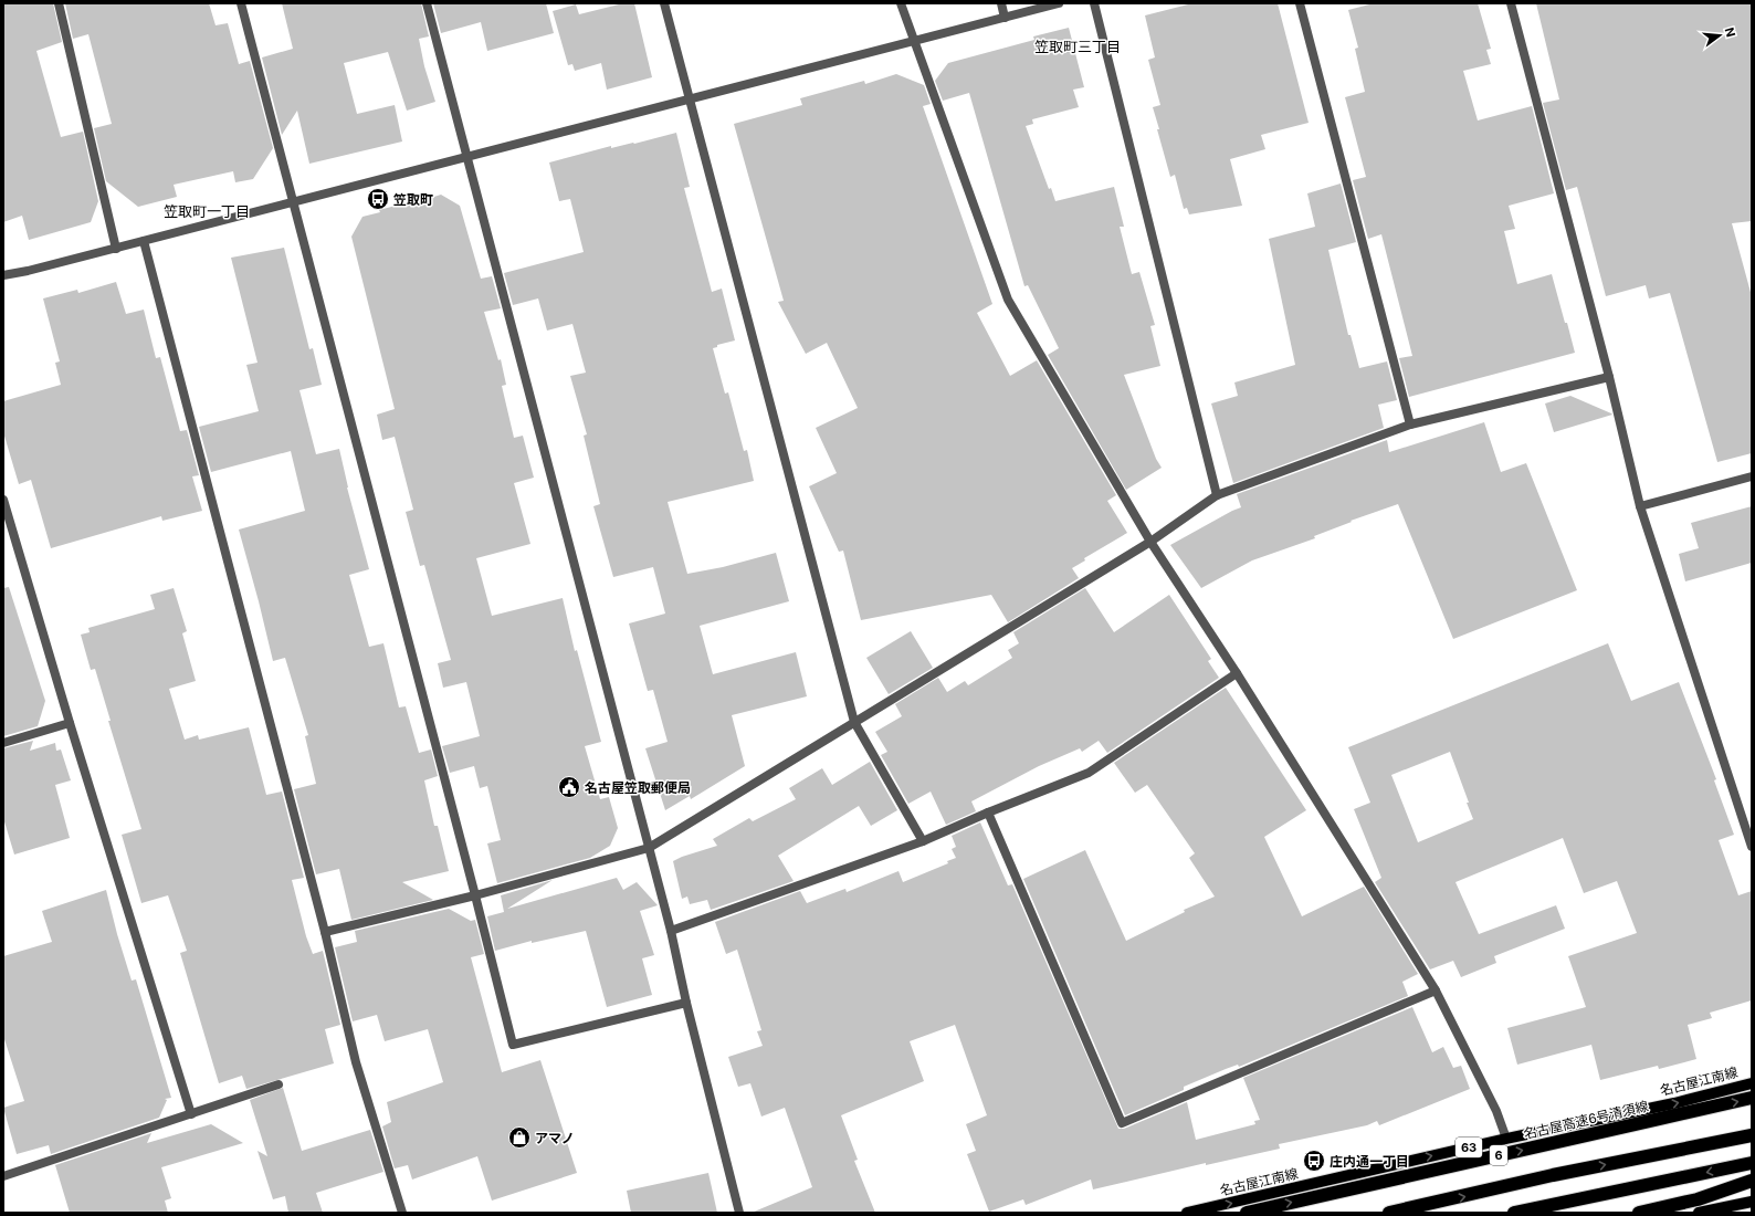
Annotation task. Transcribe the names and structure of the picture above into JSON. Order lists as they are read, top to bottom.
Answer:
{
  "streets": {
    "highway": ["名古屋高速6号清須線", "6"],
    "main road": ["名古屋江南線", "63"]
  },
  "one_way": ["名古屋江南線"],
  "districts": ["笠取町三丁目", "笠取町一丁目"],
  "places": {
    "bus stop": ["笠取町", "庄内通一丁目"],
    "public building": ["名古屋笠取郵便局"],
    "shop": ["アマノ"]
  },
  "north": "right"
}
